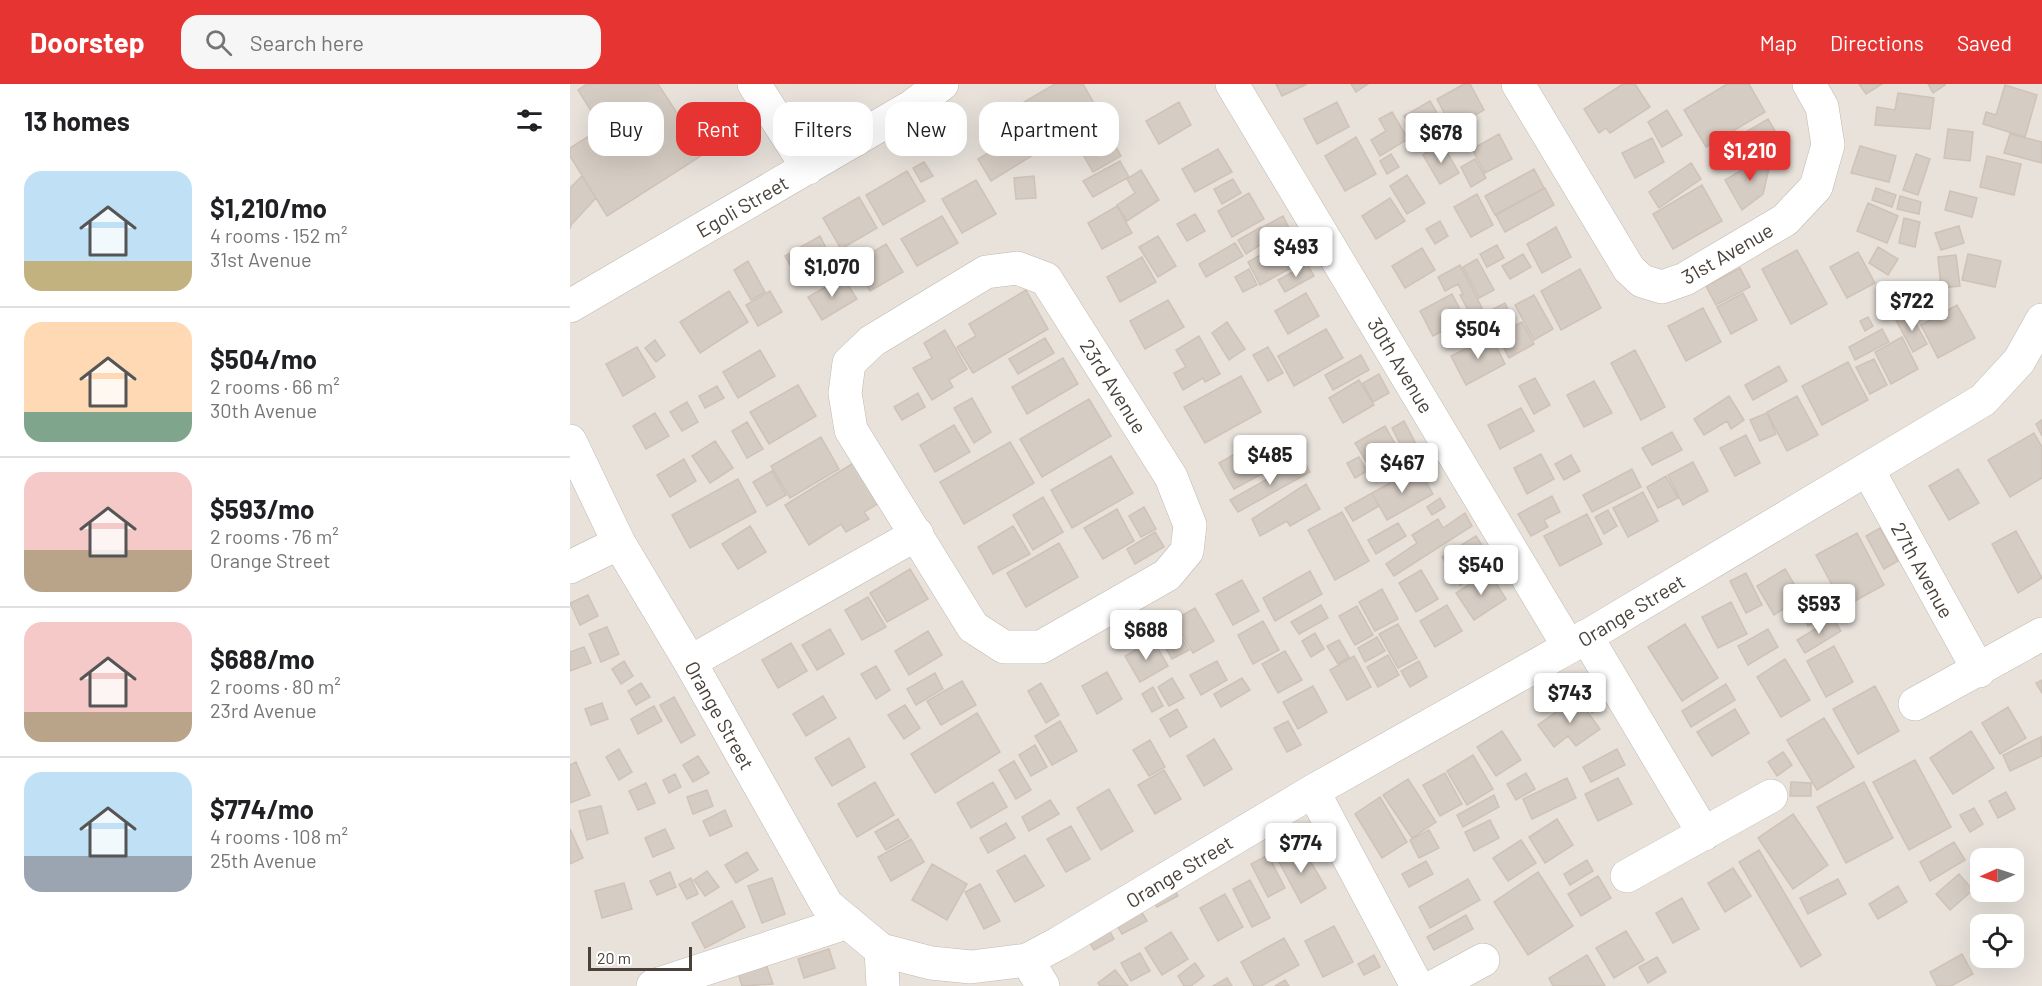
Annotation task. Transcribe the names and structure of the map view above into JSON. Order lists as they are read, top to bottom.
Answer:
{
  "streets": {
    "street": [
      "Egoli Street",
      "31st Avenue",
      "30th Avenue",
      "23rd Avenue",
      "27th Avenue",
      "Orange Street"
    ]
  },
  "crossings": [
    ["30th Avenue", "Orange Street"],
    ["27th Avenue", "Orange Street"]
  ],
  "scale_bar": "20 m",
  "north": "left",
  "page": {
    "header": "Doorstep",
    "search": "Search here",
    "nav": ["Map", "Directions", "Saved"],
    "heading": "13 homes",
    "chip": [
      "Buy",
      "Rent",
      "Filters",
      "New",
      "Apartment"
    ],
    "price": [
      "$678",
      "$1,210",
      "$493",
      "$1,070",
      "$722",
      "$504",
      "$485",
      "$467",
      "$540",
      "$593",
      "$688",
      "$743",
      "$774"
    ],
    "list": [
      {
        "name": "$1,210/mo",
        "note": "4 rooms · 152 m² · 31st Avenue"
      },
      {
        "name": "$504/mo",
        "note": "2 rooms · 66 m² · 30th Avenue"
      },
      {
        "name": "$593/mo",
        "note": "2 rooms · 76 m² · Orange Street"
      },
      {
        "name": "$688/mo",
        "note": "2 rooms · 80 m² · 23rd Avenue"
      },
      {
        "name": "$774/mo",
        "note": "4 rooms · 108 m² · 25th Avenue"
      }
    ],
    "scale": "20 m"
  }
}
